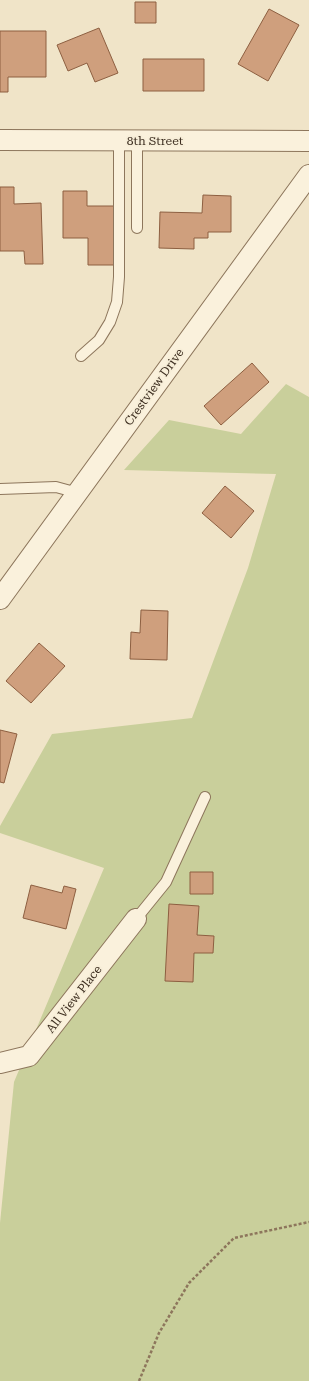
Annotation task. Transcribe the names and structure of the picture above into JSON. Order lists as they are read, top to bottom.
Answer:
{
  "streets": {
    "street": ["8th Street", "Crestview Drive", "All View Place"]
  }
}
